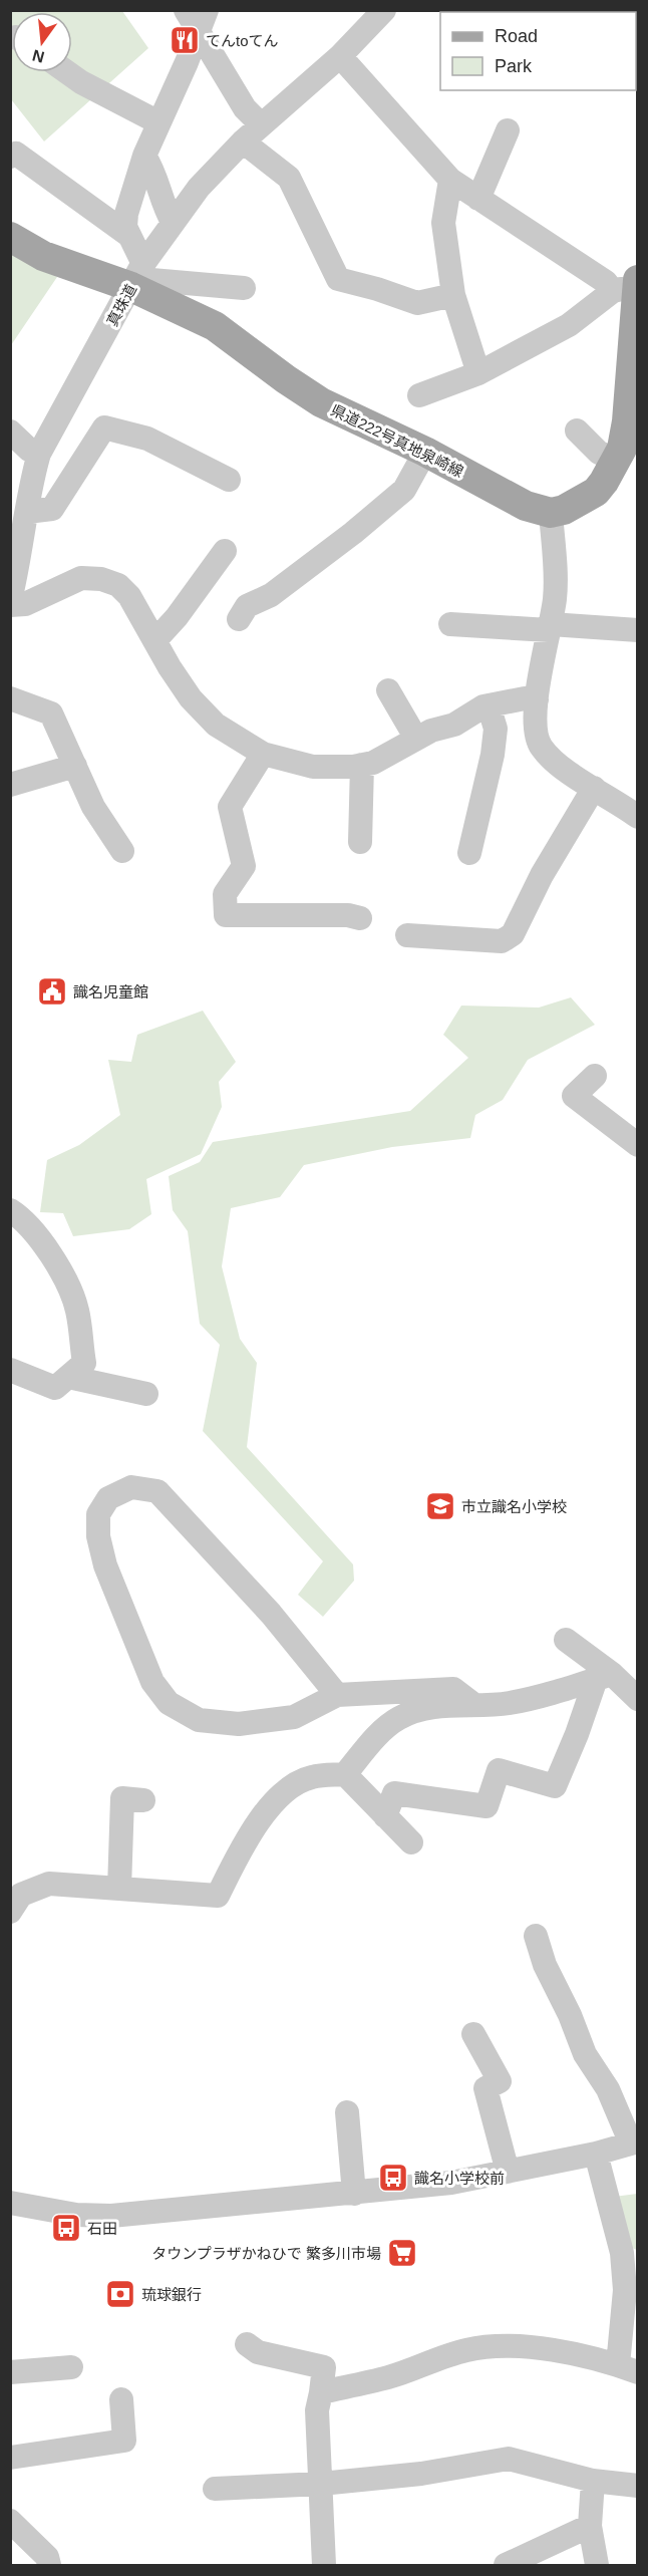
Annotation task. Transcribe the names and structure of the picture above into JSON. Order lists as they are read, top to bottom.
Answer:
{
  "streets": {
    "main road": ["県道222号真地泉崎線"],
    "street": ["真珠道"]
  },
  "crossings": [
    ["真珠道", "県道222号真地泉崎線"]
  ],
  "places": {
    "restaurant": ["てんtoてん"],
    "public building": ["識名児童館"],
    "school or university": ["市立識名小学校"],
    "bus stop": ["識名小学校前", "石田"],
    "supermarket": ["タウンプラザかねひで 繁多川市場"],
    "bank": ["琉球銀行"]
  },
  "legend": ["Road", "Park"],
  "north": "bottom"
}
